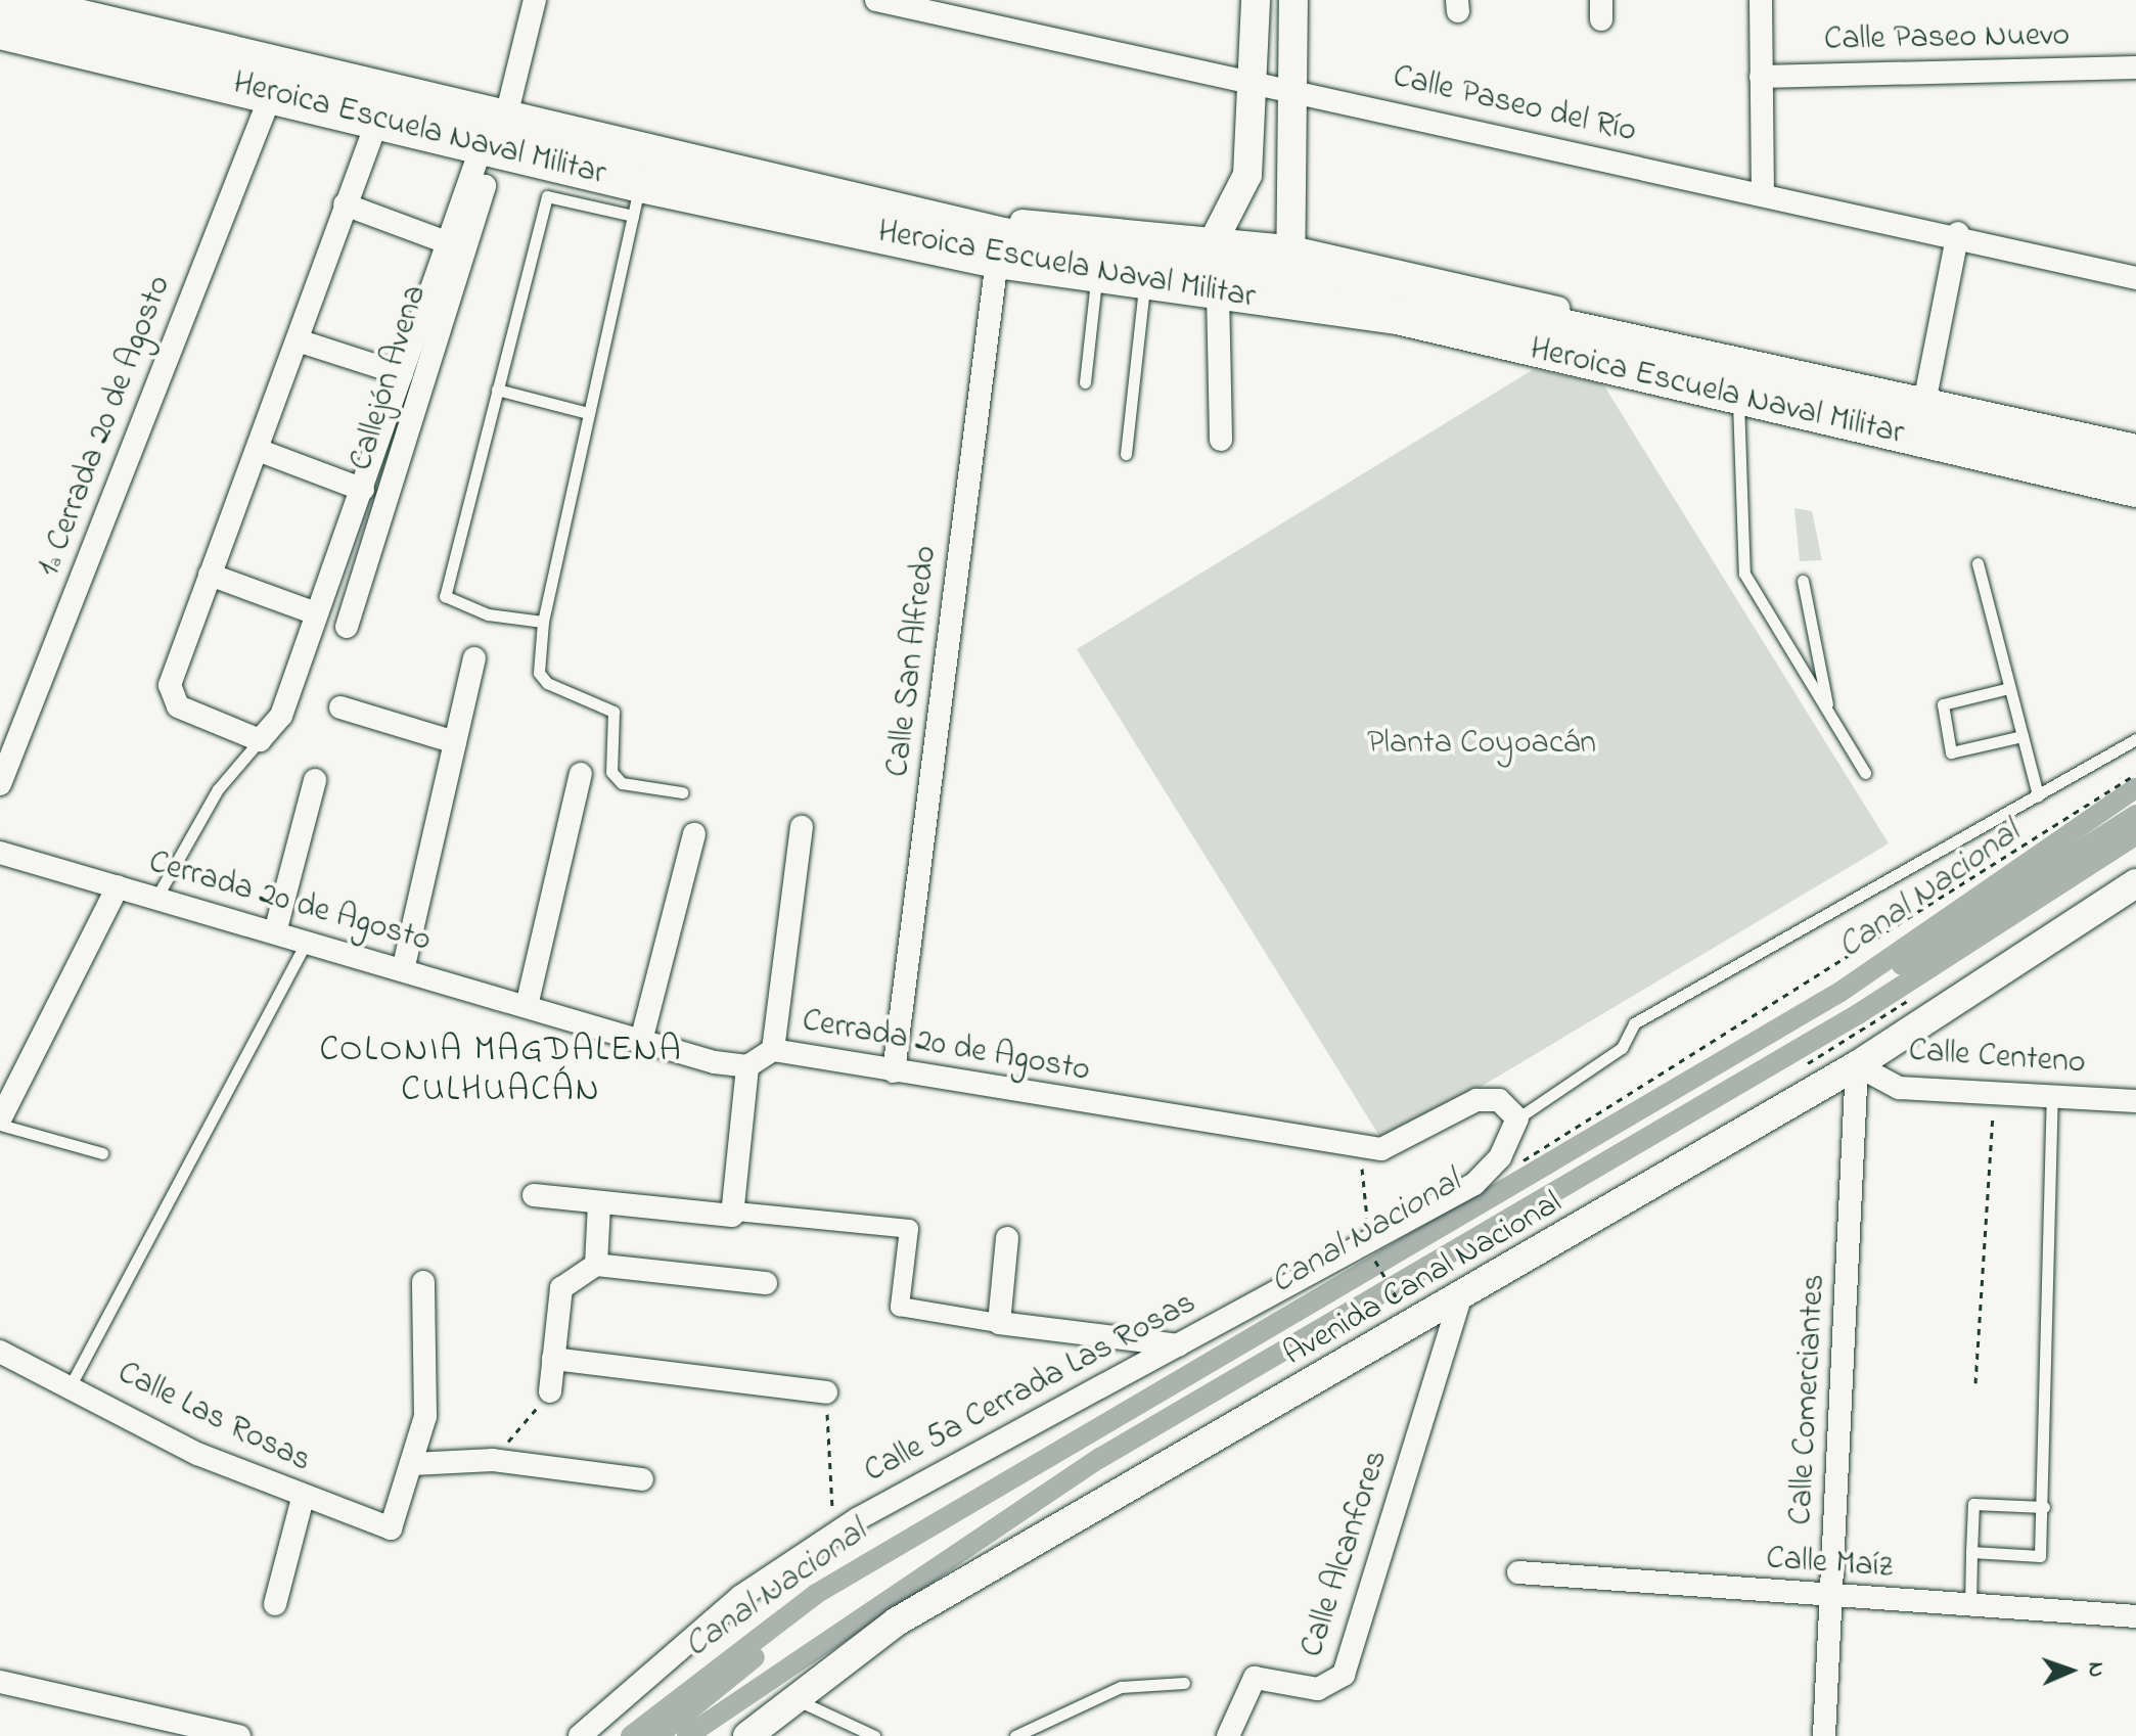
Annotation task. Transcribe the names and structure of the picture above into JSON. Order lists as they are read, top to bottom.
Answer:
{
  "streets": {
    "main road": ["Heroica Escuela Naval Militar"],
    "street": [
      "Calle Paseo Nuevo",
      "Calle Paseo del Río",
      "Callejón Avena",
      "1ª Cerrada 20 de Agosto",
      "Calle San Alfredo",
      "Cerrada 20 de Agosto",
      "Calle Centeno",
      "Avenida Canal Nacional",
      "Calle 5a Cerrada Las Rosas",
      "Calle Comerciantes",
      "Calle Las Rosas",
      "Calle Alcanfores",
      "Calle Maíz"
    ]
  },
  "crossings": [
    ["Heroica Escuela Naval Militar", "Callejón Avena"],
    ["Heroica Escuela Naval Militar", "1ª Cerrada 20 de Agosto"],
    ["Heroica Escuela Naval Militar", "Calle San Alfredo"],
    ["Calle San Alfredo", "Cerrada 20 de Agosto"],
    ["Cerrada 20 de Agosto", "Calle 5a Cerrada Las Rosas"],
    ["Calle Centeno", "Avenida Canal Nacional"],
    ["Calle Centeno", "Calle Comerciantes"],
    ["Avenida Canal Nacional", "Calle Comerciantes"],
    ["Avenida Canal Nacional", "Calle Alcanfores"],
    ["Calle Comerciantes", "Calle Maíz"]
  ],
  "districts": ["COLONIA MAGDALENA CULHUACÁN"],
  "water": ["Canal Nacional"],
  "parks": ["Planta Coyoacán"],
  "north": "right"
}
